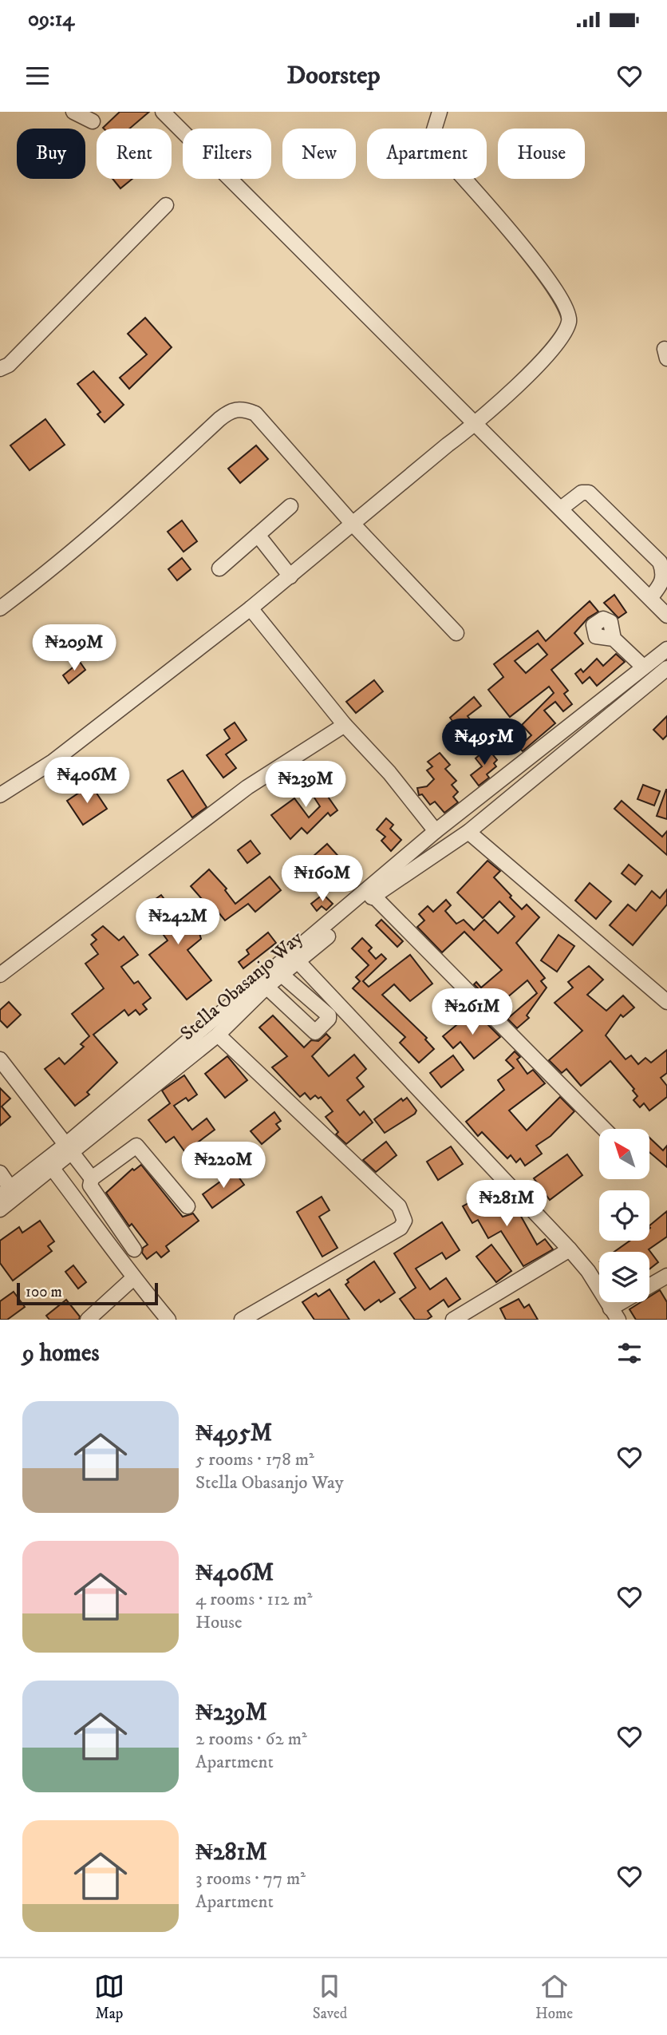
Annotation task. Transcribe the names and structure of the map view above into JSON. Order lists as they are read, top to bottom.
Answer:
{
  "streets": {
    "street": ["Stella Obasanjo Way"]
  },
  "scale_bar": "100 m",
  "north": "top left",
  "page": {
    "status": "09:14",
    "header": "Doorstep",
    "chip": [
      "Buy",
      "Rent",
      "Filters",
      "New",
      "Apartment",
      "House"
    ],
    "price": [
      "₦209M",
      "₦495M",
      "₦406M",
      "₦239M",
      "₦160M",
      "₦242M",
      "₦261M",
      "₦220M",
      "₦281M"
    ],
    "scale": "100 m",
    "heading": "9 homes",
    "list": [
      {
        "name": "₦495M",
        "note": "5 rooms · 178 m² · Stella Obasanjo Way"
      },
      {
        "name": "₦406M",
        "note": "4 rooms · 112 m² · House"
      },
      {
        "name": "₦239M",
        "note": "2 rooms · 62 m² · Apartment"
      },
      {
        "name": "₦281M",
        "note": "3 rooms · 77 m² · Apartment"
      }
    ],
    "tabs": ["Map", "Saved", "Home"]
  }
}
